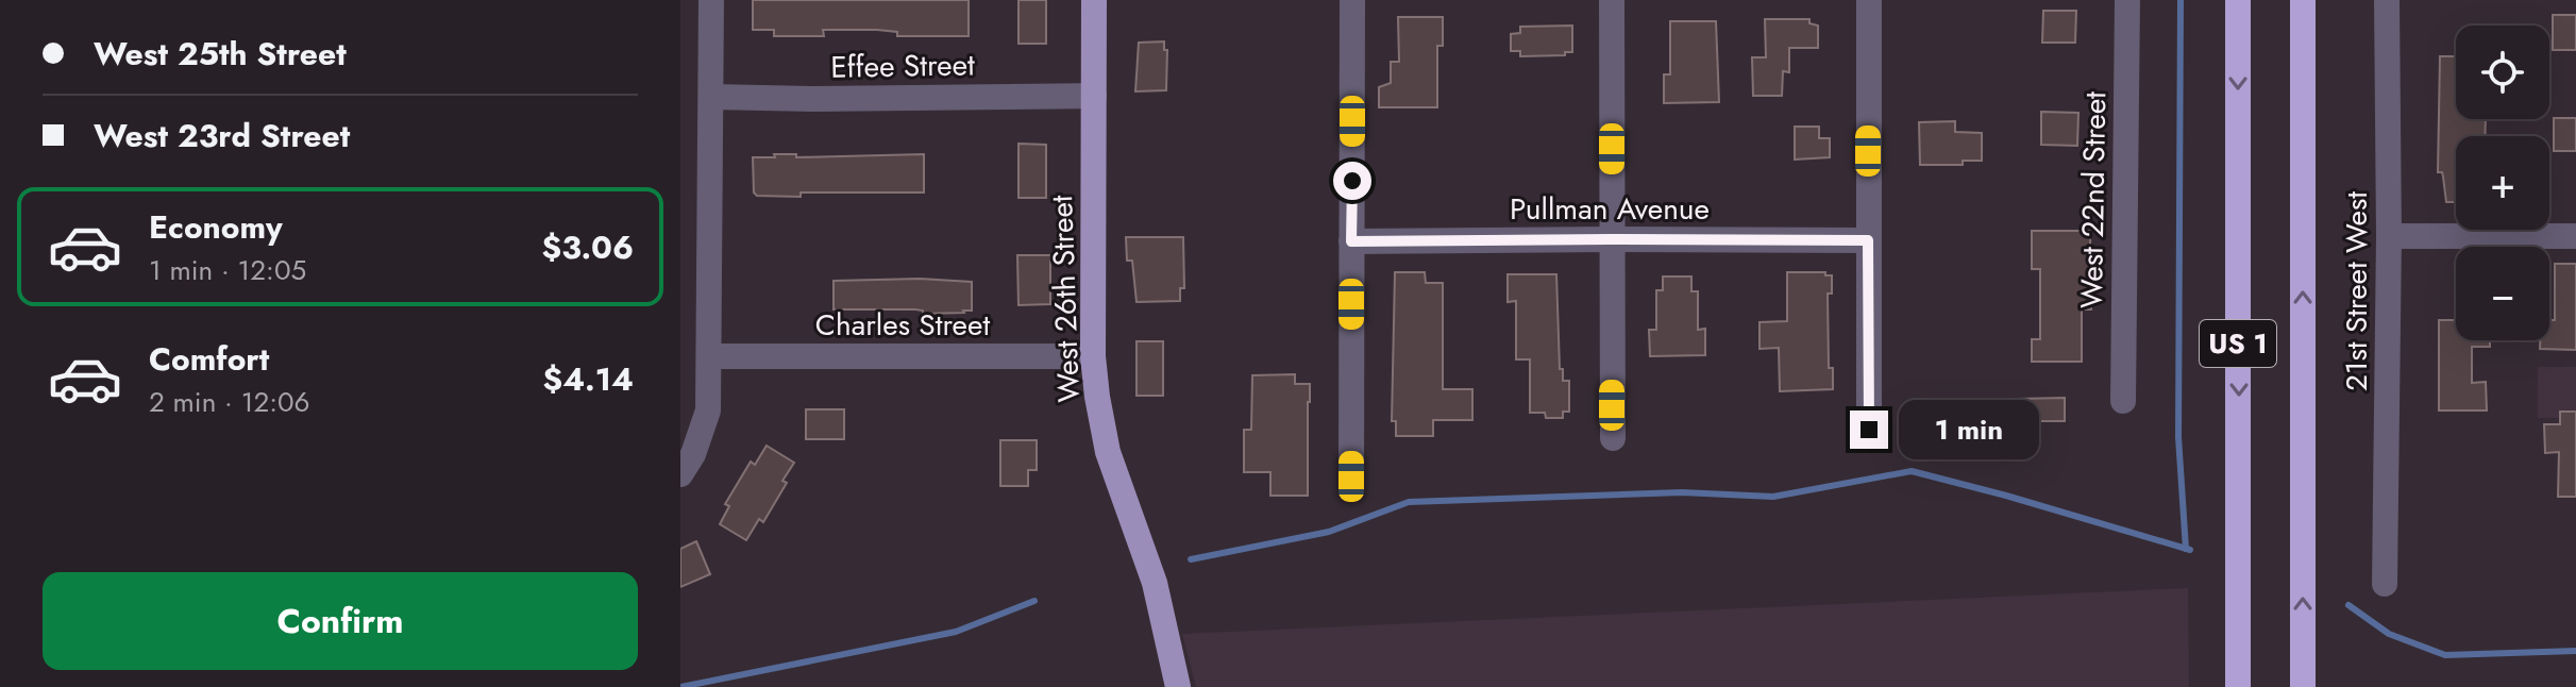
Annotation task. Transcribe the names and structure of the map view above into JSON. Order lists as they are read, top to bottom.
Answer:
{
  "streets": {
    "highway": ["US 1"],
    "main road": ["West 26th Street"],
    "street": [
      "Effee Street",
      "West 22nd Street",
      "Pullman Avenue",
      "21st Street West",
      "Charles Street"
    ]
  },
  "crossings": [
    ["Effee Street", "West 26th Street"],
    ["West 26th Street", "Charles Street"]
  ],
  "page": {
    "banner": ["West 25th Street", "West 23rd Street"],
    "map_buttons": ["+", "−"],
    "list": [
      {
        "name": "Economy",
        "note": "1 min · 12:05",
        "value": "$3.06"
      },
      {
        "name": "Comfort",
        "note": "2 min · 12:06",
        "value": "$4.14"
      }
    ],
    "bubble": "1 min",
    "buttons": "Confirm"
  }
}
